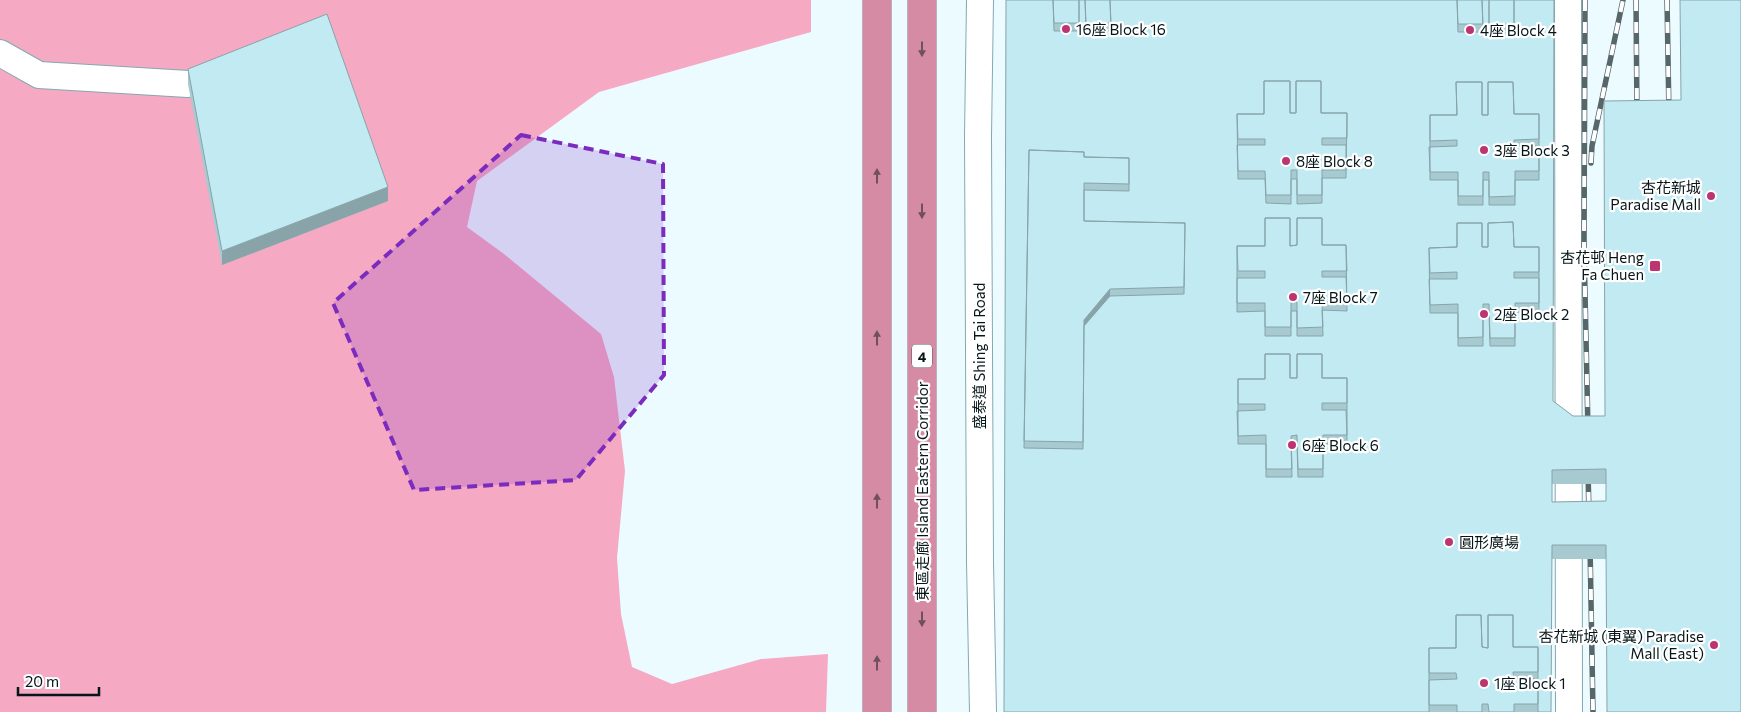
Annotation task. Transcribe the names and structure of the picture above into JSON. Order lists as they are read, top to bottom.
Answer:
{
  "streets": {
    "highway": ["4", "東區走廊 Island Eastern Corridor"],
    "street": ["盛泰道 Shing Tai Road"]
  },
  "places": {
    "other": [
      "16座 Block 16",
      "4座 Block 4",
      "3座 Block 3",
      "8座 Block 8",
      "杏花新城 Paradise Mall",
      "7座 Block 7",
      "2座 Block 2",
      "6座 Block 6",
      "圓形廣場",
      "杏花新城 (東翼) Paradise Mall (East)",
      "1座 Block 1"
    ],
    "transit": ["杏花邨 Heng Fa Chuen"]
  },
  "scale_bar": "20 m"
}
